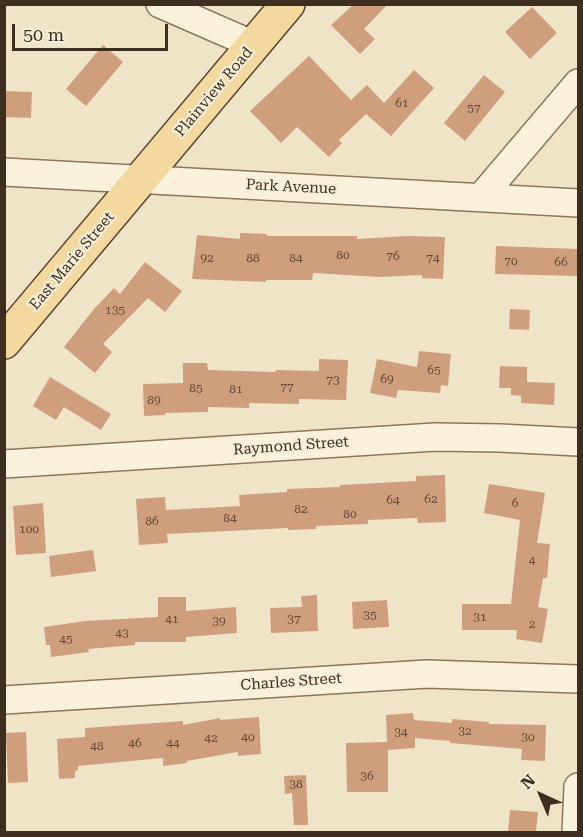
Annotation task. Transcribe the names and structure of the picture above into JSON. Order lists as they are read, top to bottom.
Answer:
{
  "streets": {
    "main road": ["Plainview Road", "East Marie Street"],
    "street": ["Park Avenue", "Raymond Street", "Charles Street"]
  },
  "crossings": [
    ["Plainview Road", "Park Avenue"],
    ["Plainview Road", "East Marie Street"],
    ["Park Avenue", "East Marie Street"]
  ],
  "house_numbers": [
    "61",
    "57",
    "80",
    "76",
    "92",
    "88",
    "84",
    "74",
    "70",
    "66",
    "135",
    "65",
    "69",
    "73",
    "77",
    "85",
    "81",
    "89",
    "62",
    "64",
    "6",
    "82",
    "80",
    "84",
    "86",
    "100",
    "4",
    "35",
    "31",
    "41",
    "37",
    "39",
    "2",
    "43",
    "45",
    "32",
    "34",
    "40",
    "30",
    "42",
    "46",
    "44",
    "48",
    "36",
    "38"
  ],
  "scale_bar": "50 m",
  "north": "top left"
}
